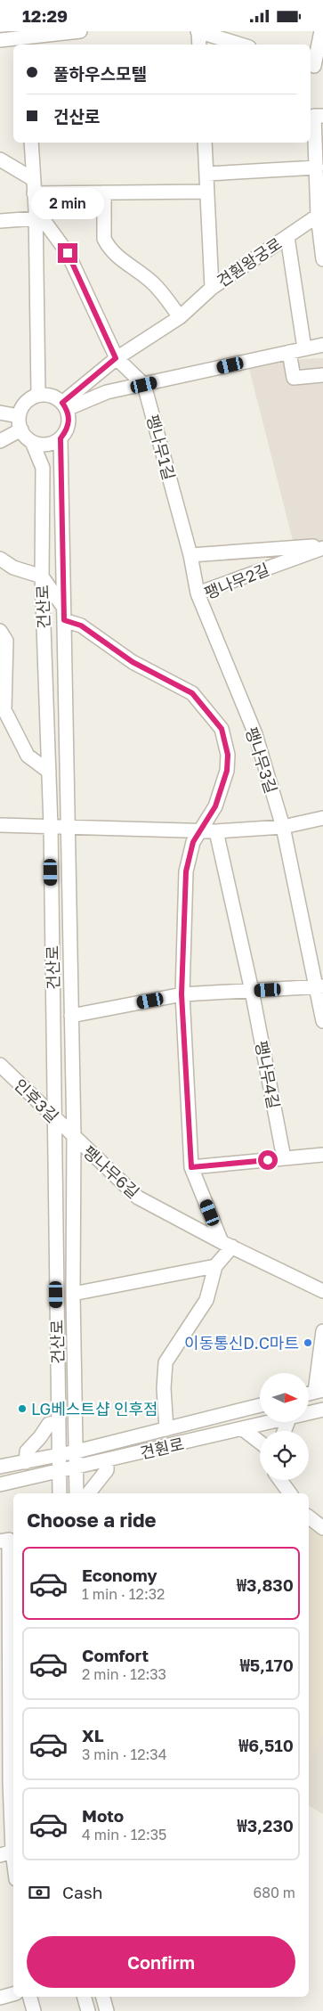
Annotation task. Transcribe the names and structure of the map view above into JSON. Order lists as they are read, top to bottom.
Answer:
{
  "streets": {
    "street": [
      "견훤왕궁로",
      "팽나무1길",
      "팽나무2길",
      "건산로",
      "팽나무3길",
      "팽나무4길",
      "인후3길",
      "팽나무6길",
      "견훤로"
    ]
  },
  "crossings": [
    ["견훤왕궁로", "건산로"],
    ["팽나무1길", "팽나무2길"],
    ["팽나무2길", "팽나무3길"],
    ["건산로", "인후3길"],
    ["건산로", "팽나무6길"],
    ["건산로", "견훤로"],
    ["인후3길", "팽나무6길"]
  ],
  "places": ["이동통신D.C마트", "LG베스트샵 인후점"],
  "north": "right",
  "page": {
    "status": "12:29",
    "banner": ["풀하우스모텔", "건산로"],
    "bubble": "2 min",
    "heading": "Choose a ride",
    "list": [
      {
        "name": "Economy",
        "note": "1 min · 12:32",
        "value": "₩3,830"
      },
      {
        "name": "Comfort",
        "note": "2 min · 12:33",
        "value": "₩5,170"
      },
      {
        "name": "XL",
        "note": "3 min · 12:34",
        "value": "₩6,510"
      },
      {
        "name": "Moto",
        "note": "4 min · 12:35",
        "value": "₩3,230"
      }
    ],
    "pay": ["Cash", "680 m"],
    "buttons": "Confirm"
  }
}
